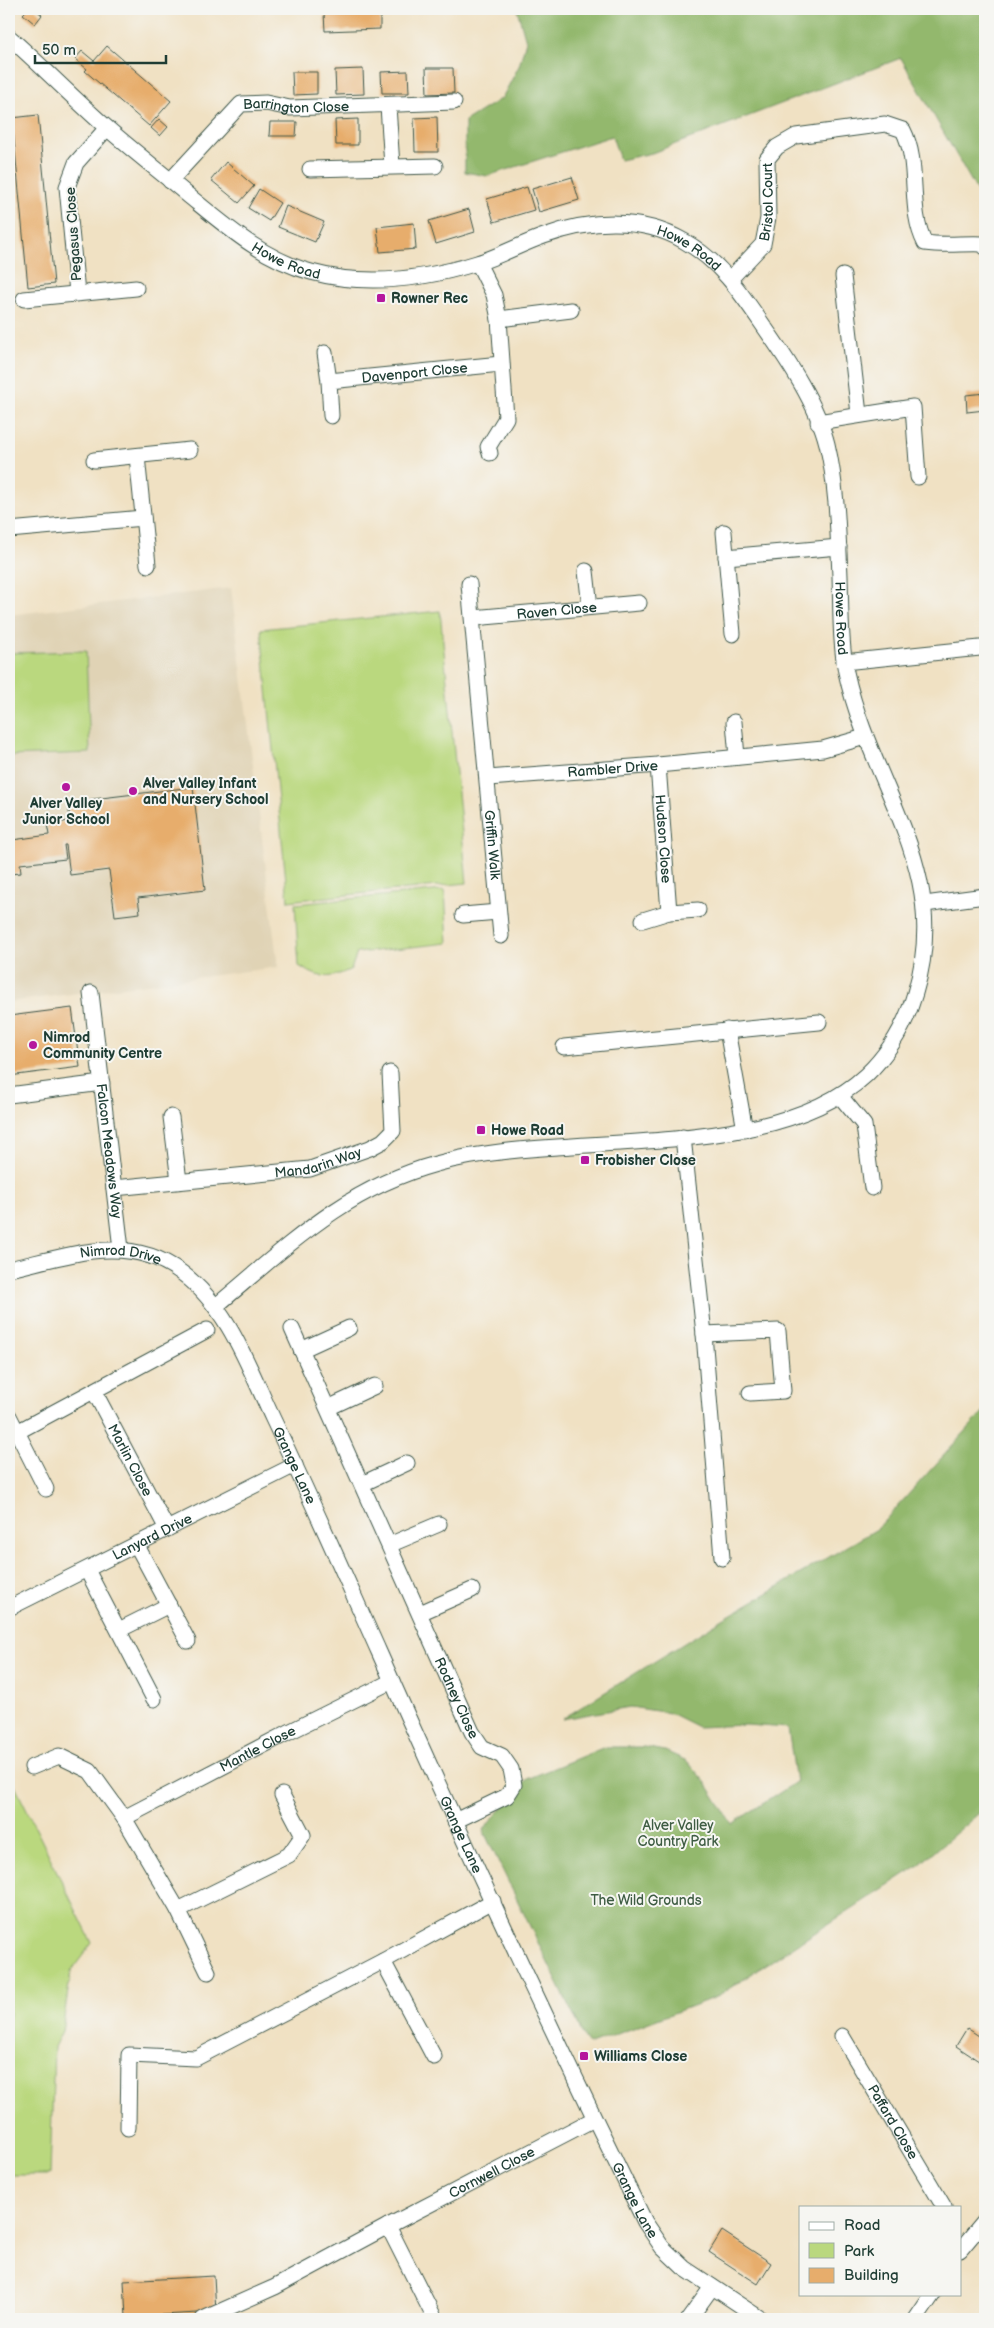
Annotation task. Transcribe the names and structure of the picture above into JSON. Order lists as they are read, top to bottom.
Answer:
{
  "streets": {
    "street": [
      "Barrington Close",
      "Bristol Court",
      "Pegasus Close",
      "Howe Road",
      "Davenport Close",
      "Raven Close",
      "Rambler Drive",
      "Hudson Close",
      "Griffin Walk",
      "Falcon Meadows Way",
      "Mandarin Way",
      "Nimrod Drive",
      "Marlin Close",
      "Grange Lane",
      "Lanyard Drive",
      "Rodney Close",
      "Mantle Close",
      "Paffard Close",
      "Cornwell Close"
    ]
  },
  "crossings": [
    ["Barrington Close", "Howe Road"],
    ["Bristol Court", "Howe Road"],
    ["Pegasus Close", "Howe Road"],
    ["Howe Road", "Rambler Drive"],
    ["Howe Road", "Nimrod Drive"],
    ["Howe Road", "Grange Lane"],
    ["Rambler Drive", "Hudson Close"],
    ["Rambler Drive", "Griffin Walk"],
    ["Falcon Meadows Way", "Mandarin Way"],
    ["Falcon Meadows Way", "Nimrod Drive"],
    ["Nimrod Drive", "Grange Lane"],
    ["Marlin Close", "Lanyard Drive"],
    ["Grange Lane", "Lanyard Drive"],
    ["Grange Lane", "Rodney Close"],
    ["Grange Lane", "Mantle Close"],
    ["Grange Lane", "Cornwell Close"]
  ],
  "parks": ["Alver Valley Country Park", "The Wild Grounds"],
  "places": {
    "transit": [
      "Rowner Rec",
      "Howe Road",
      "Frobisher Close",
      "Williams Close"
    ],
    "other": ["Alver Valley Junior School", "Alver Valley Infant and Nursery School", "Nimrod Community Centre"]
  },
  "legend": ["Road", "Park", "Building"],
  "scale_bar": "50 m"
}
